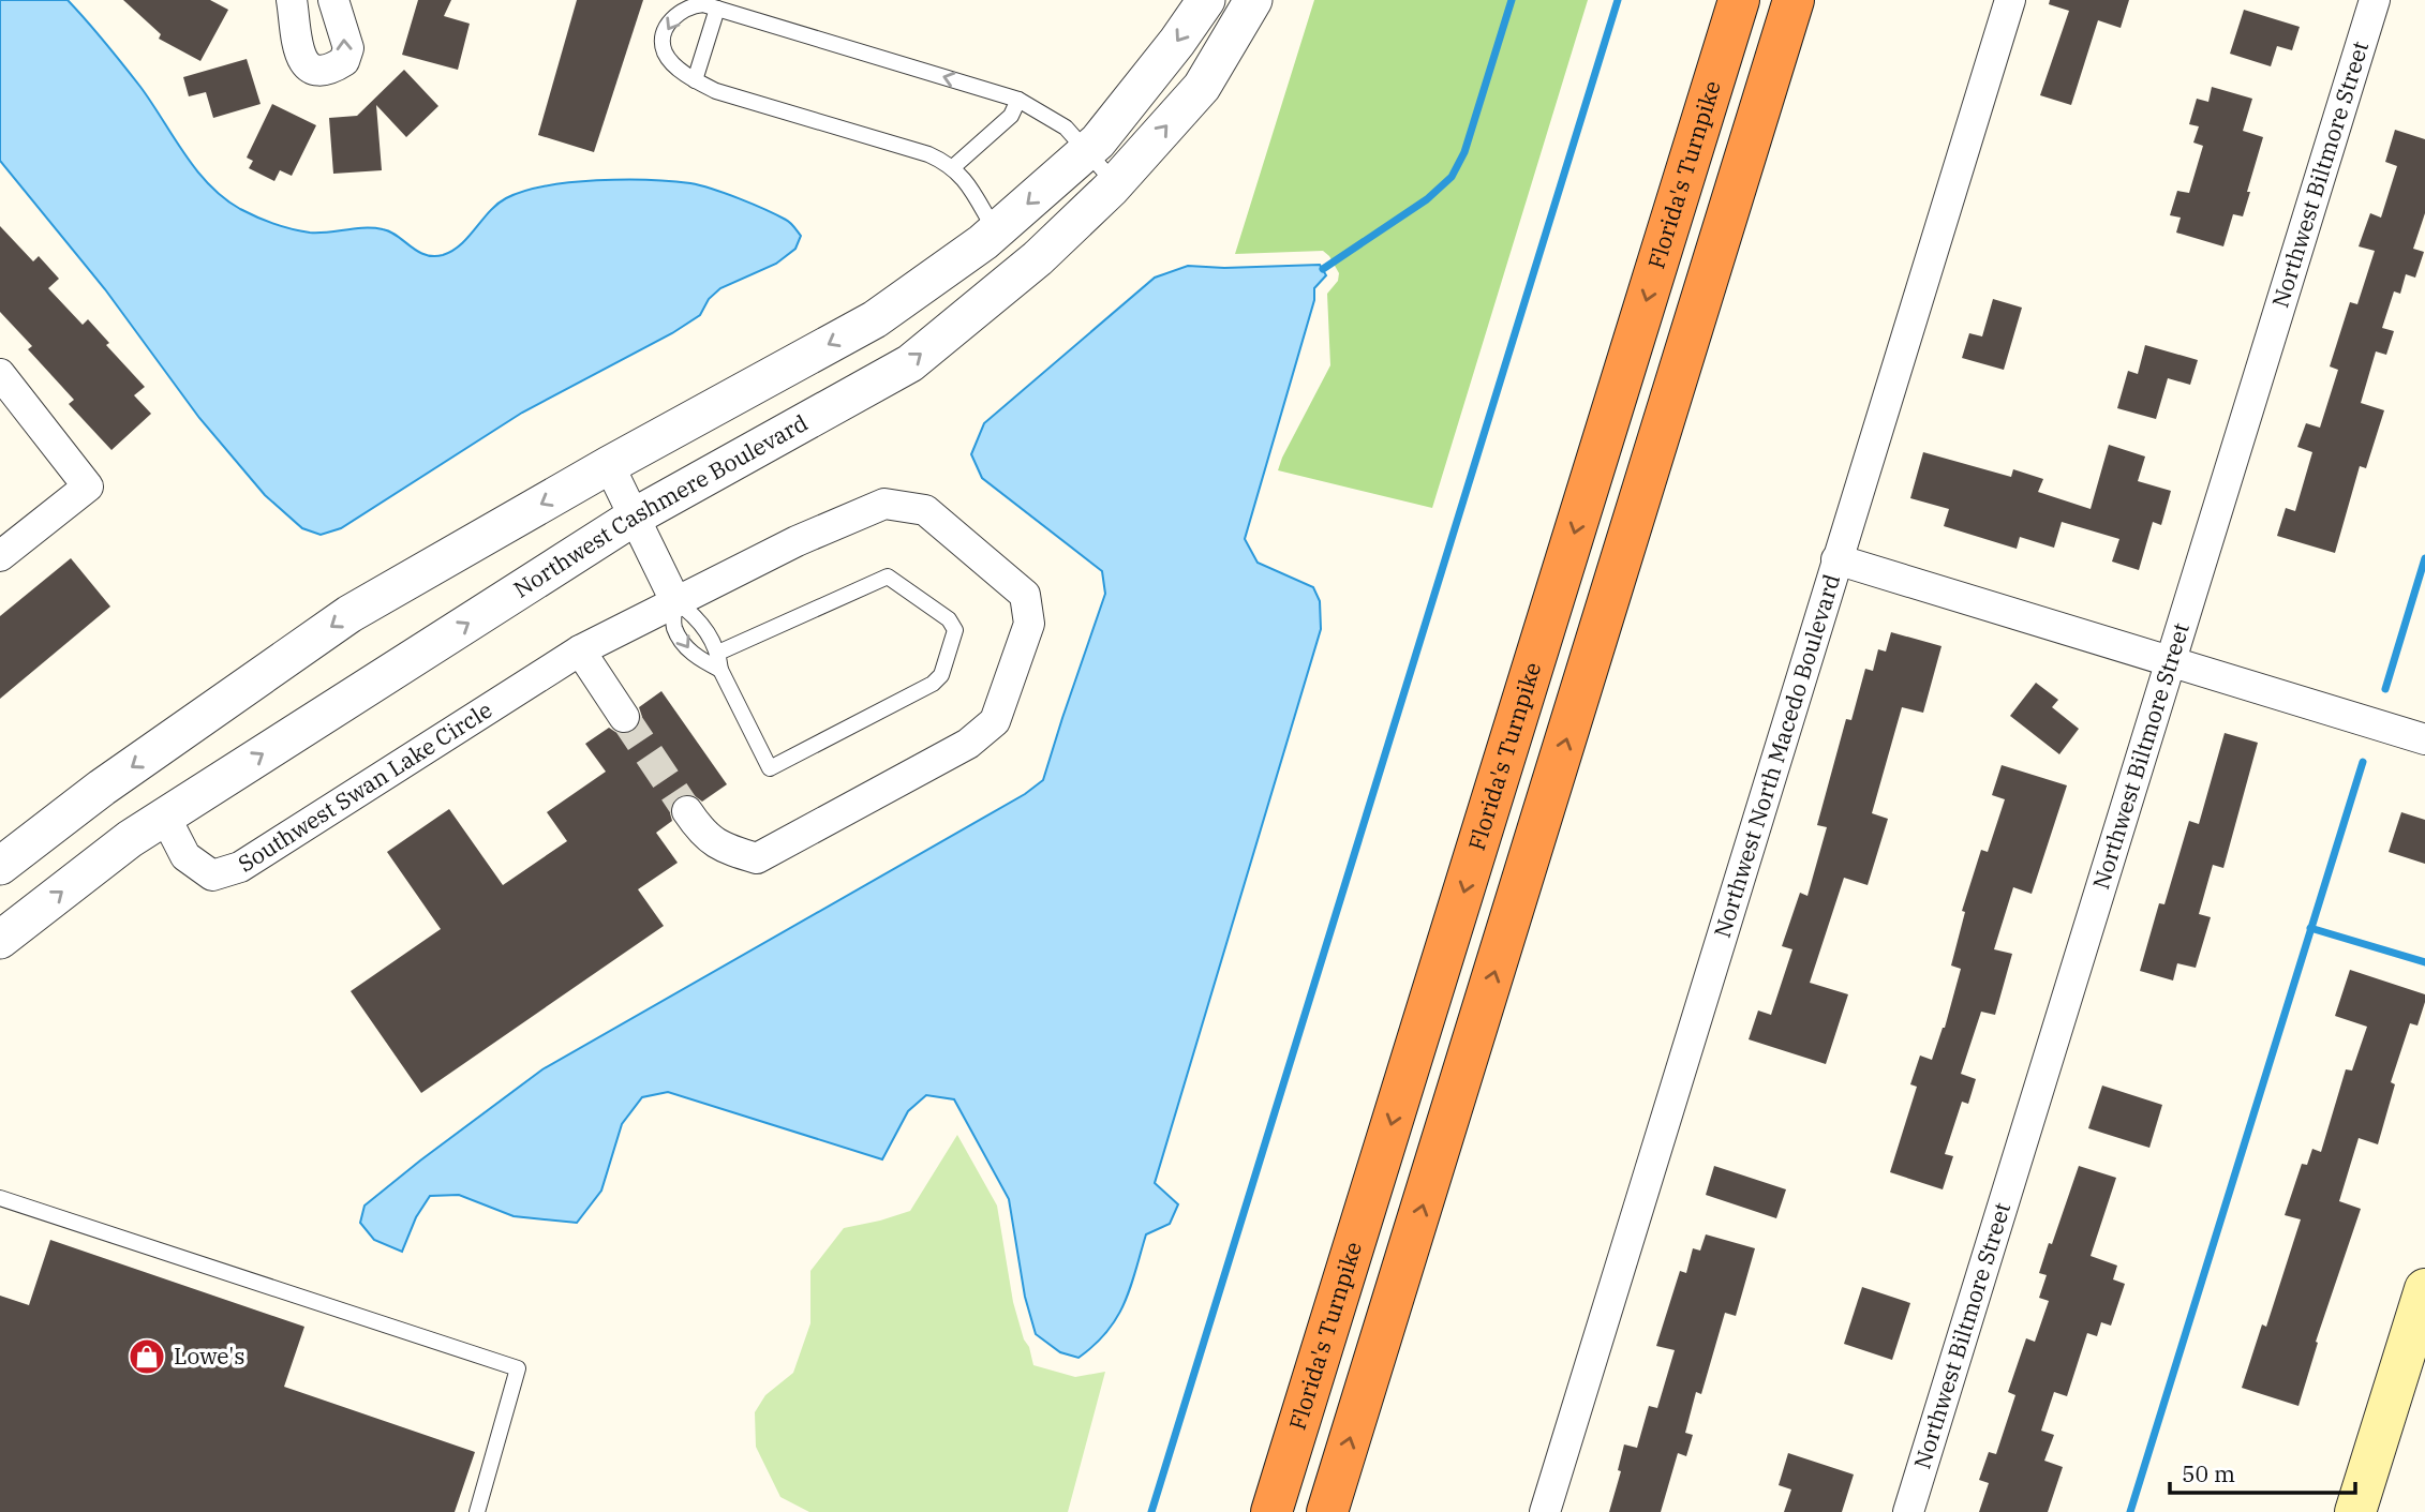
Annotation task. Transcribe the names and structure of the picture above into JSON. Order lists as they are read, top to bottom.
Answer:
{
  "streets": {
    "highway": ["Florida's Turnpike"],
    "street": [
      "Northwest Biltmore Street",
      "Northwest Cashmere Boulevard",
      "Northwest North Macedo Boulevard",
      "Southwest Swan Lake Circle"
    ]
  },
  "crossings": [
    ["Northwest Cashmere Boulevard", "Southwest Swan Lake Circle"]
  ],
  "places": {
    "shop": ["Lowe's"]
  },
  "scale_bar": "50 m"
}
